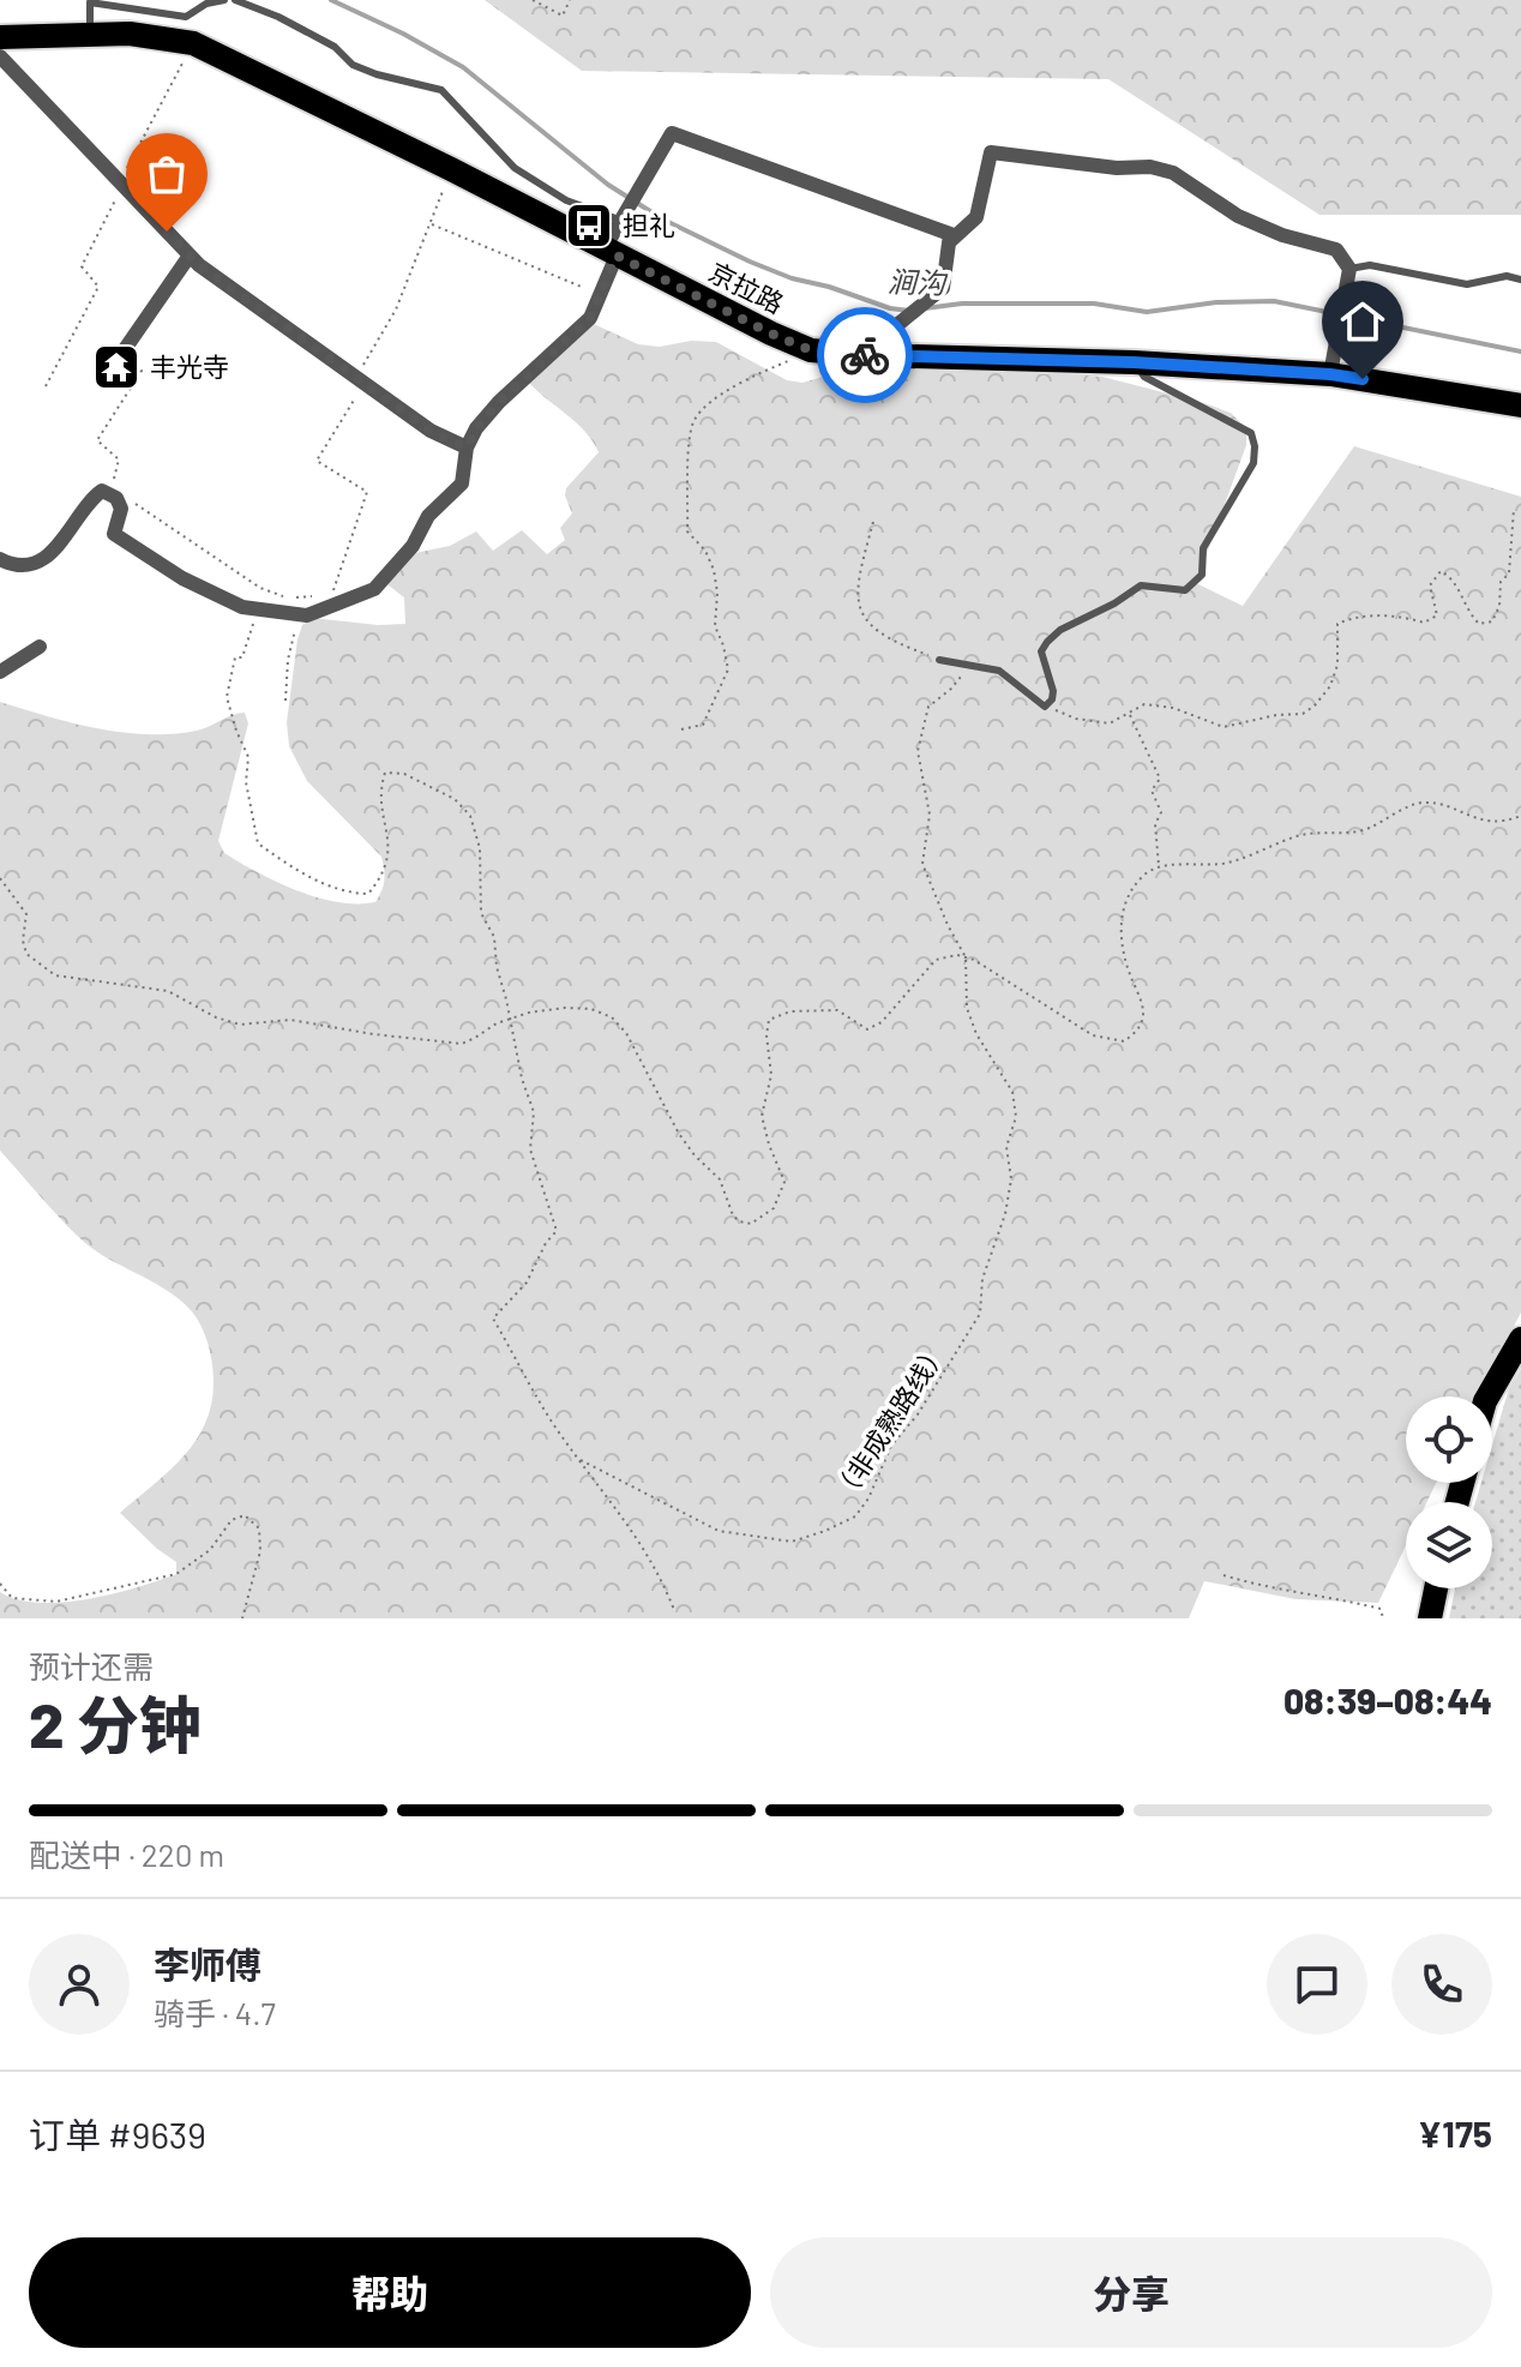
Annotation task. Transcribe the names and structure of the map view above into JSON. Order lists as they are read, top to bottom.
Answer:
{
  "streets": {
    "highway": ["京拉路"],
    "path": ["（非成熟路线）"]
  },
  "water": ["涧沟"],
  "places": {
    "bus stop": ["担礼"],
    "temple": ["丰光寺"]
  },
  "page": {
    "heading": ["2 分钟", "预计还需", "08:39–08:44"],
    "panel": [
      "李师傅",
      "骑手 · 4.7",
      "订单 #9639",
      "¥175"
    ],
    "bar": "配送中 · 220 m",
    "buttons": ["帮助", "分享"]
  }
}
